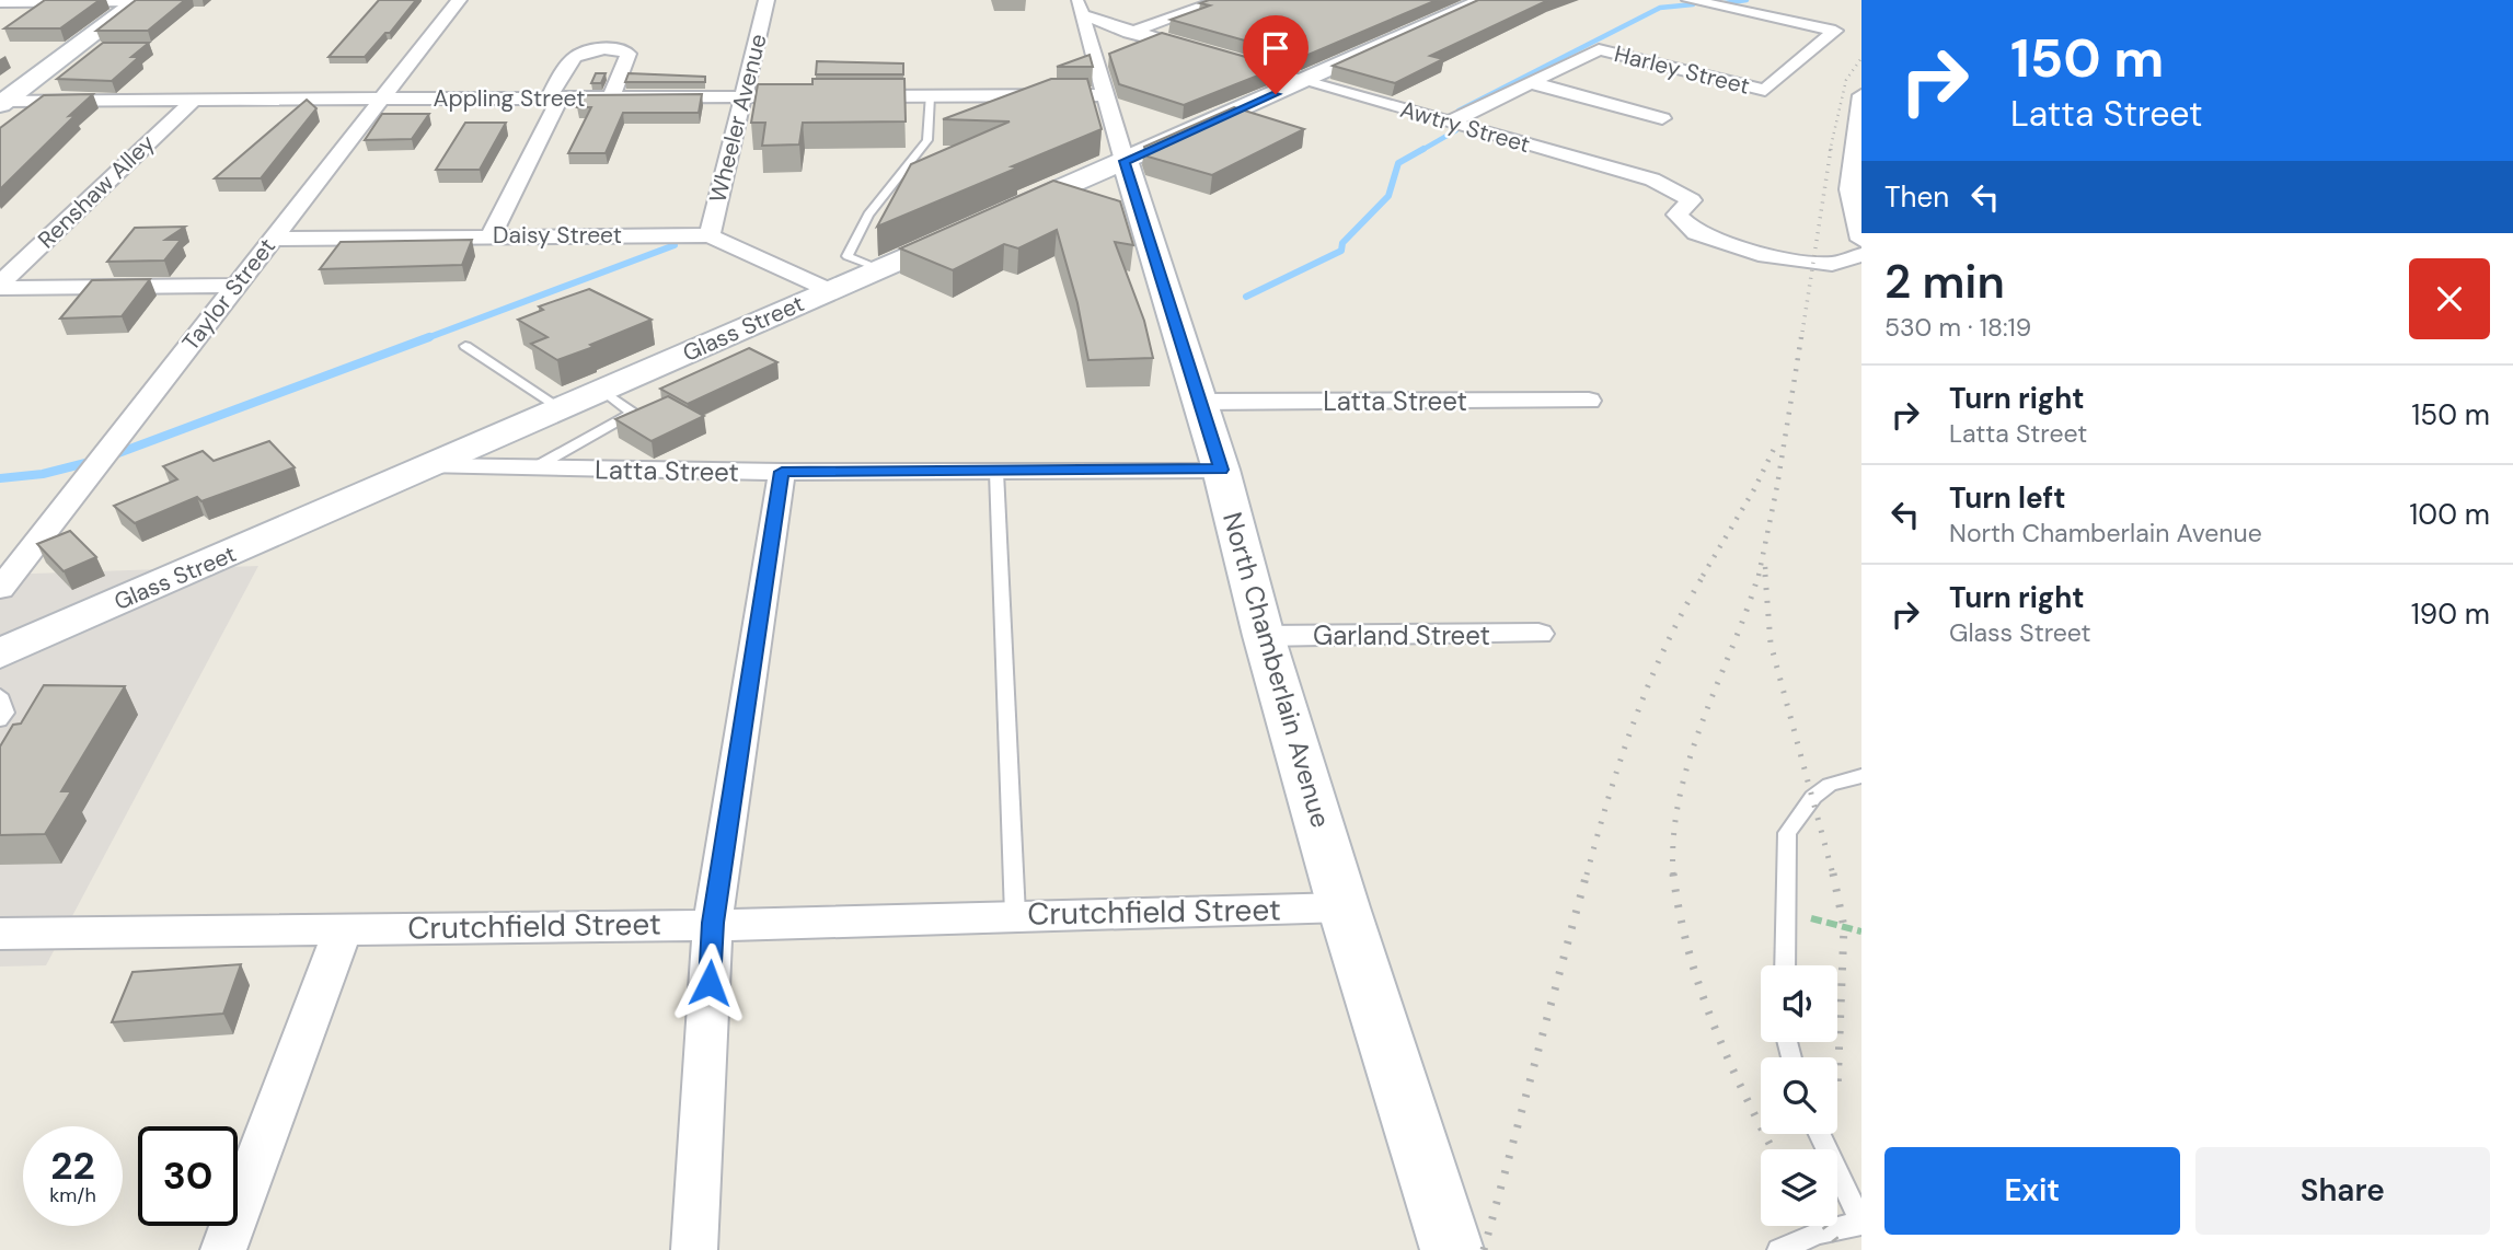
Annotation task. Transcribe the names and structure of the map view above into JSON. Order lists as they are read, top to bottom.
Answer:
{
  "streets": {
    "main road": ["Glass Street", "North Chamberlain Avenue"],
    "street": [
      "Harley Street",
      "Appling Street",
      "Wheeler Avenue",
      "Awtry Street",
      "Renshaw Alley",
      "Daisy Street",
      "Taylor Street",
      "Latta Street",
      "Garland Street",
      "Crutchfield Street"
    ]
  },
  "crossings": [
    ["Appling Street", "Wheeler Avenue"],
    ["Appling Street", "Renshaw Alley"],
    ["Appling Street", "Taylor Street"],
    ["Wheeler Avenue", "Daisy Street"],
    ["Awtry Street", "Glass Street"],
    ["Awtry Street", "North Chamberlain Avenue"],
    ["Daisy Street", "Taylor Street"],
    ["Daisy Street", "Glass Street"],
    ["Glass Street", "Latta Street"],
    ["Glass Street", "North Chamberlain Avenue"],
    ["Latta Street", "North Chamberlain Avenue"],
    ["Garland Street", "North Chamberlain Avenue"],
    ["North Chamberlain Avenue", "Crutchfield Street"]
  ],
  "page": {
    "turn": ["150 m", "Latta Street"],
    "then": "Then",
    "heading": ["2 min", "530 m · 18:19"],
    "list": [
      {
        "name": "Turn right",
        "note": "Latta Street",
        "value": "150 m"
      },
      {
        "name": "Turn left",
        "note": "North Chamberlain Avenue",
        "value": "100 m"
      },
      {
        "name": "Turn right",
        "note": "Glass Street",
        "value": "190 m"
      }
    ],
    "speed": "22 km/h",
    "limit": "30",
    "buttons": ["Exit", "Share"]
  }
}
